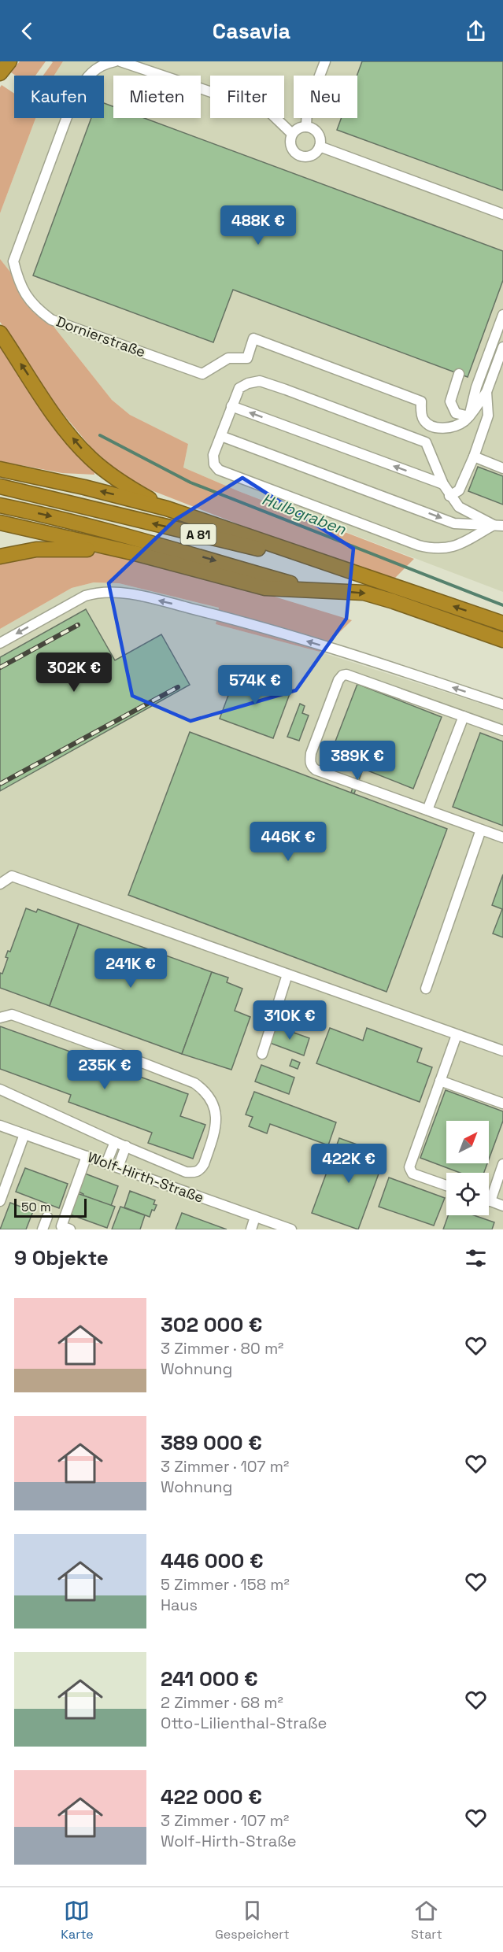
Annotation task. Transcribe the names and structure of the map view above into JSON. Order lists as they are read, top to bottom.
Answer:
{
  "streets": {
    "highway": ["A 81"],
    "street": ["Dornierstraße", "Wolf-Hirth-Straße"]
  },
  "water": ["Hulbgraben"],
  "scale_bar": "50 m",
  "north": "top right",
  "page": {
    "header": "Casavia",
    "chip": [
      "Kaufen",
      "Mieten",
      "Filter",
      "Neu"
    ],
    "price": [
      "488K €",
      "302K €",
      "574K €",
      "389K €",
      "446K €",
      "241K €",
      "310K €",
      "235K €",
      "422K €"
    ],
    "scale": "50 m",
    "heading": "9 Objekte",
    "list": [
      {
        "name": "302 000 €",
        "note": "3 Zimmer · 80 m² · Wohnung"
      },
      {
        "name": "389 000 €",
        "note": "3 Zimmer · 107 m² · Wohnung"
      },
      {
        "name": "446 000 €",
        "note": "5 Zimmer · 158 m² · Haus"
      },
      {
        "name": "241 000 €",
        "note": "2 Zimmer · 68 m² · Otto-Lilienthal-Straße"
      },
      {
        "name": "422 000 €",
        "note": "3 Zimmer · 107 m² · Wolf-Hirth-Straße"
      }
    ],
    "tabs": ["Karte", "Gespeichert", "Start"]
  }
}
